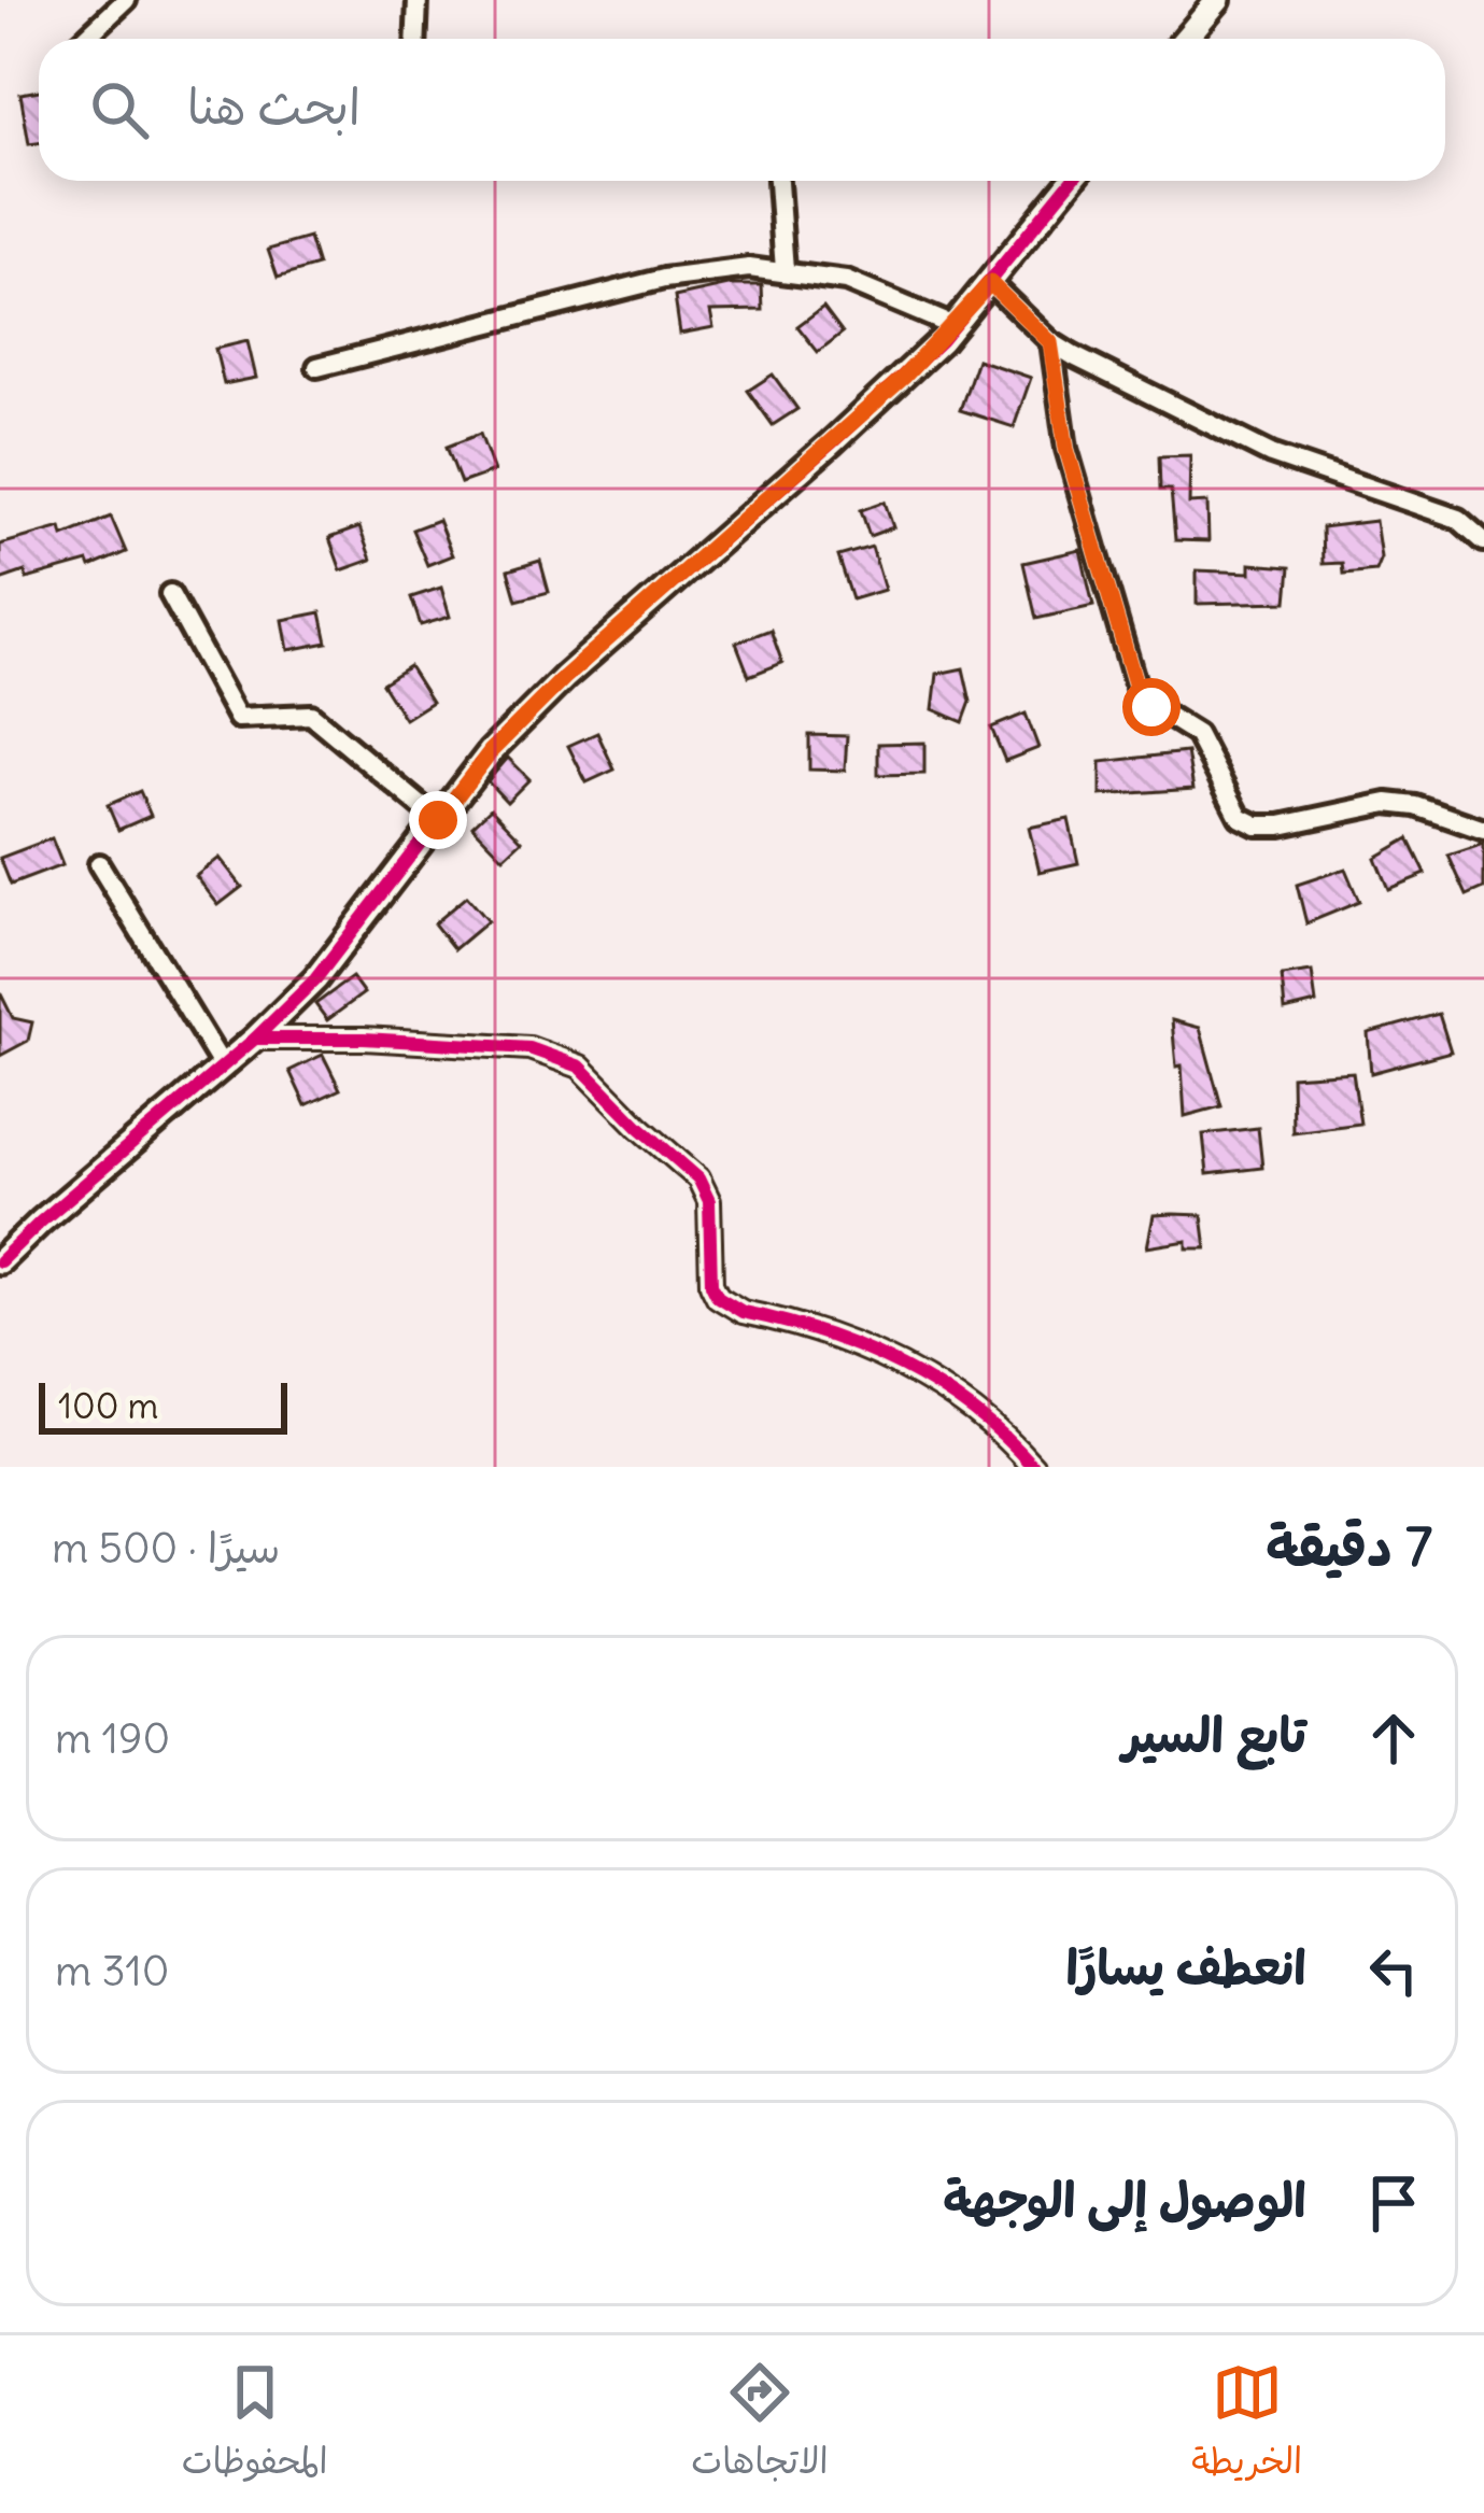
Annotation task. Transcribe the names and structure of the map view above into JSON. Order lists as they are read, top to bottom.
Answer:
{
  "scale_bar": "100 m",
  "page": {
    "search": "ابحث هنا",
    "scale": "100 m",
    "heading": ["7 دقيقة", "سيرًا · 500 m"],
    "list": [
      ["تابع السير", "190 m"],
      ["انعطف يسارًا", "310 m"],
      "الوصول إلى الوجهة"
    ],
    "nav": ["الخريطة", "الاتجاهات", "المحفوظات"]
  }
}
